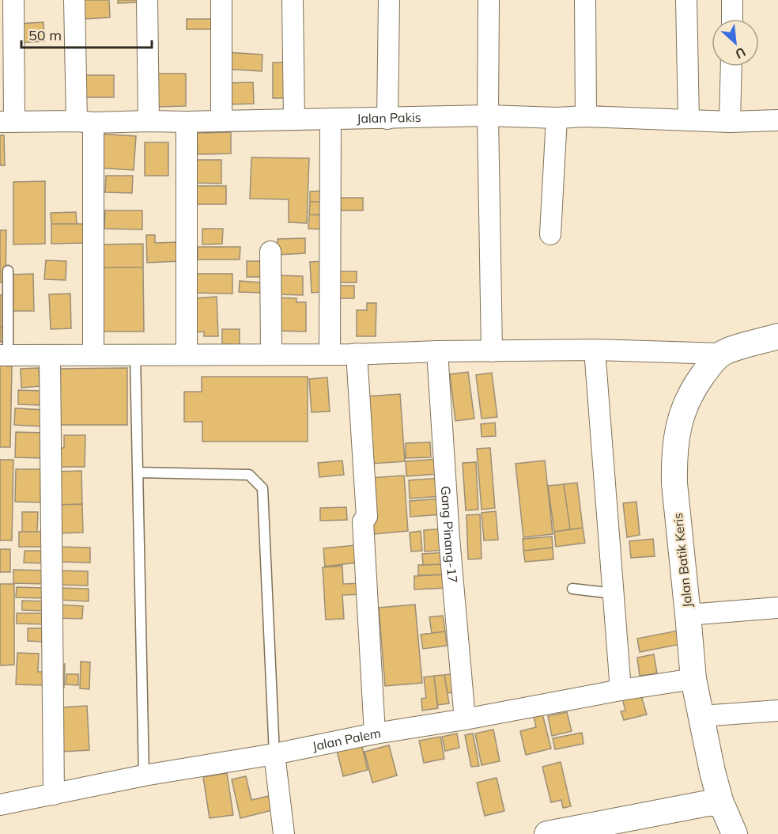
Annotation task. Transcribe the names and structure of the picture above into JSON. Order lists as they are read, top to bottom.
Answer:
{
  "streets": {
    "street": [
      "Jalan Pakis",
      "Gang Pinang-17",
      "Jalan Batik Keris",
      "Jalan Palem"
    ]
  },
  "crossings": [
    ["Gang Pinang-17", "Jalan Palem"],
    ["Jalan Batik Keris", "Jalan Palem"]
  ],
  "scale_bar": "50 m",
  "north": "bottom right"
}
